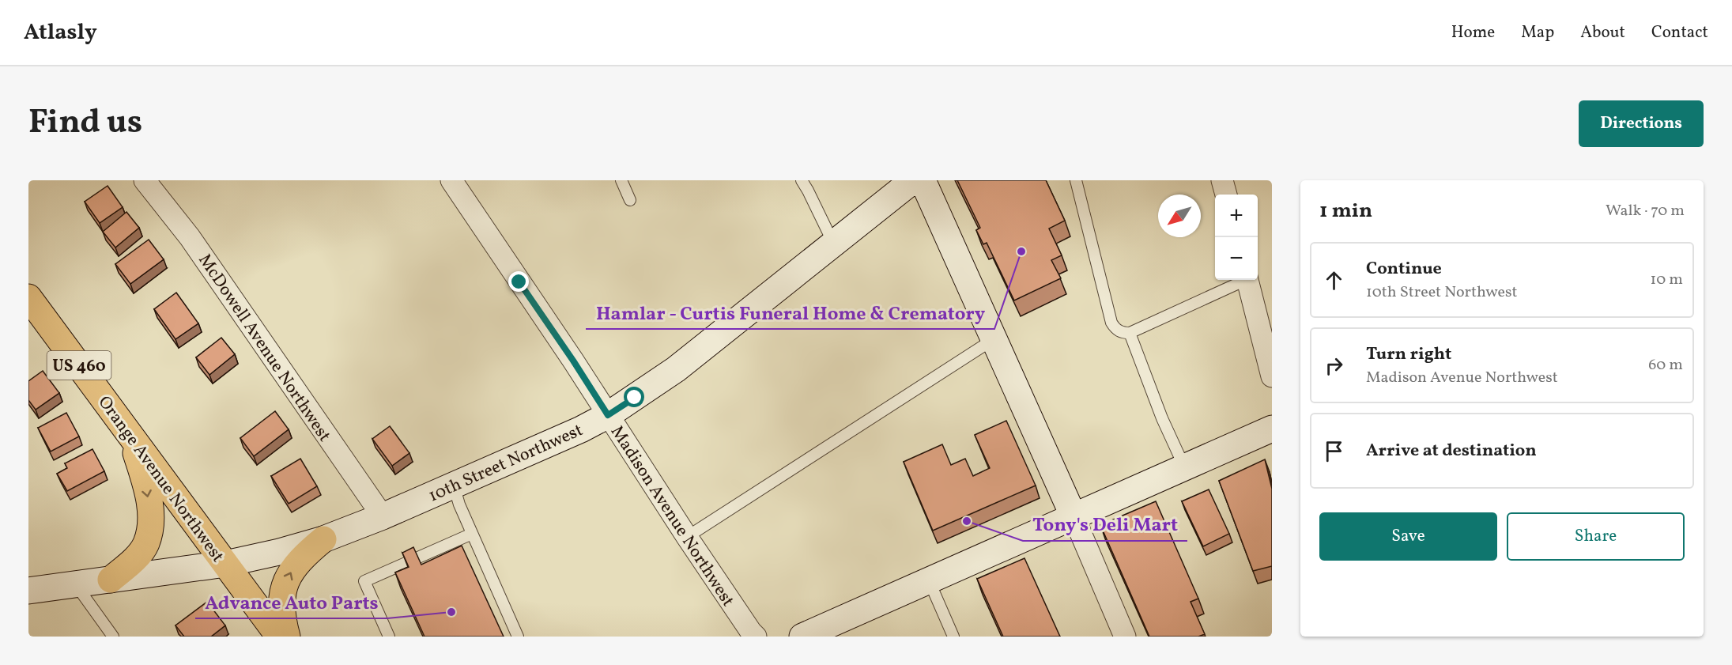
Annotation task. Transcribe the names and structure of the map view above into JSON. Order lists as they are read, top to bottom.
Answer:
{
  "streets": {
    "main road": ["US 460", "10th Street Northwest", "Orange Avenue Northwest"],
    "street": ["McDowell Avenue Northwest", "Madison Avenue Northwest"]
  },
  "crossings": [
    ["McDowell Avenue Northwest", "10th Street Northwest"],
    ["10th Street Northwest", "Orange Avenue Northwest"],
    ["10th Street Northwest", "Madison Avenue Northwest"]
  ],
  "places": ["Hamlar - Curtis Funeral Home & Crematory", "Tony's Deli Mart", "Advance Auto Parts"],
  "north": "bottom left",
  "page": {
    "header": "Atlasly",
    "nav": [
      "Home",
      "Map",
      "About",
      "Contact"
    ],
    "title": "Find us",
    "buttons": [
      "Directions",
      ["Save", "Share"]
    ],
    "heading": ["1 min", "Walk · 70 m"],
    "map_buttons": ["+", "−"],
    "list": [
      ["Continue", "10th Street Northwest", "10 m"],
      ["Turn right", "Madison Avenue Northwest", "60 m"],
      "Arrive at destination"
    ]
  }
}
